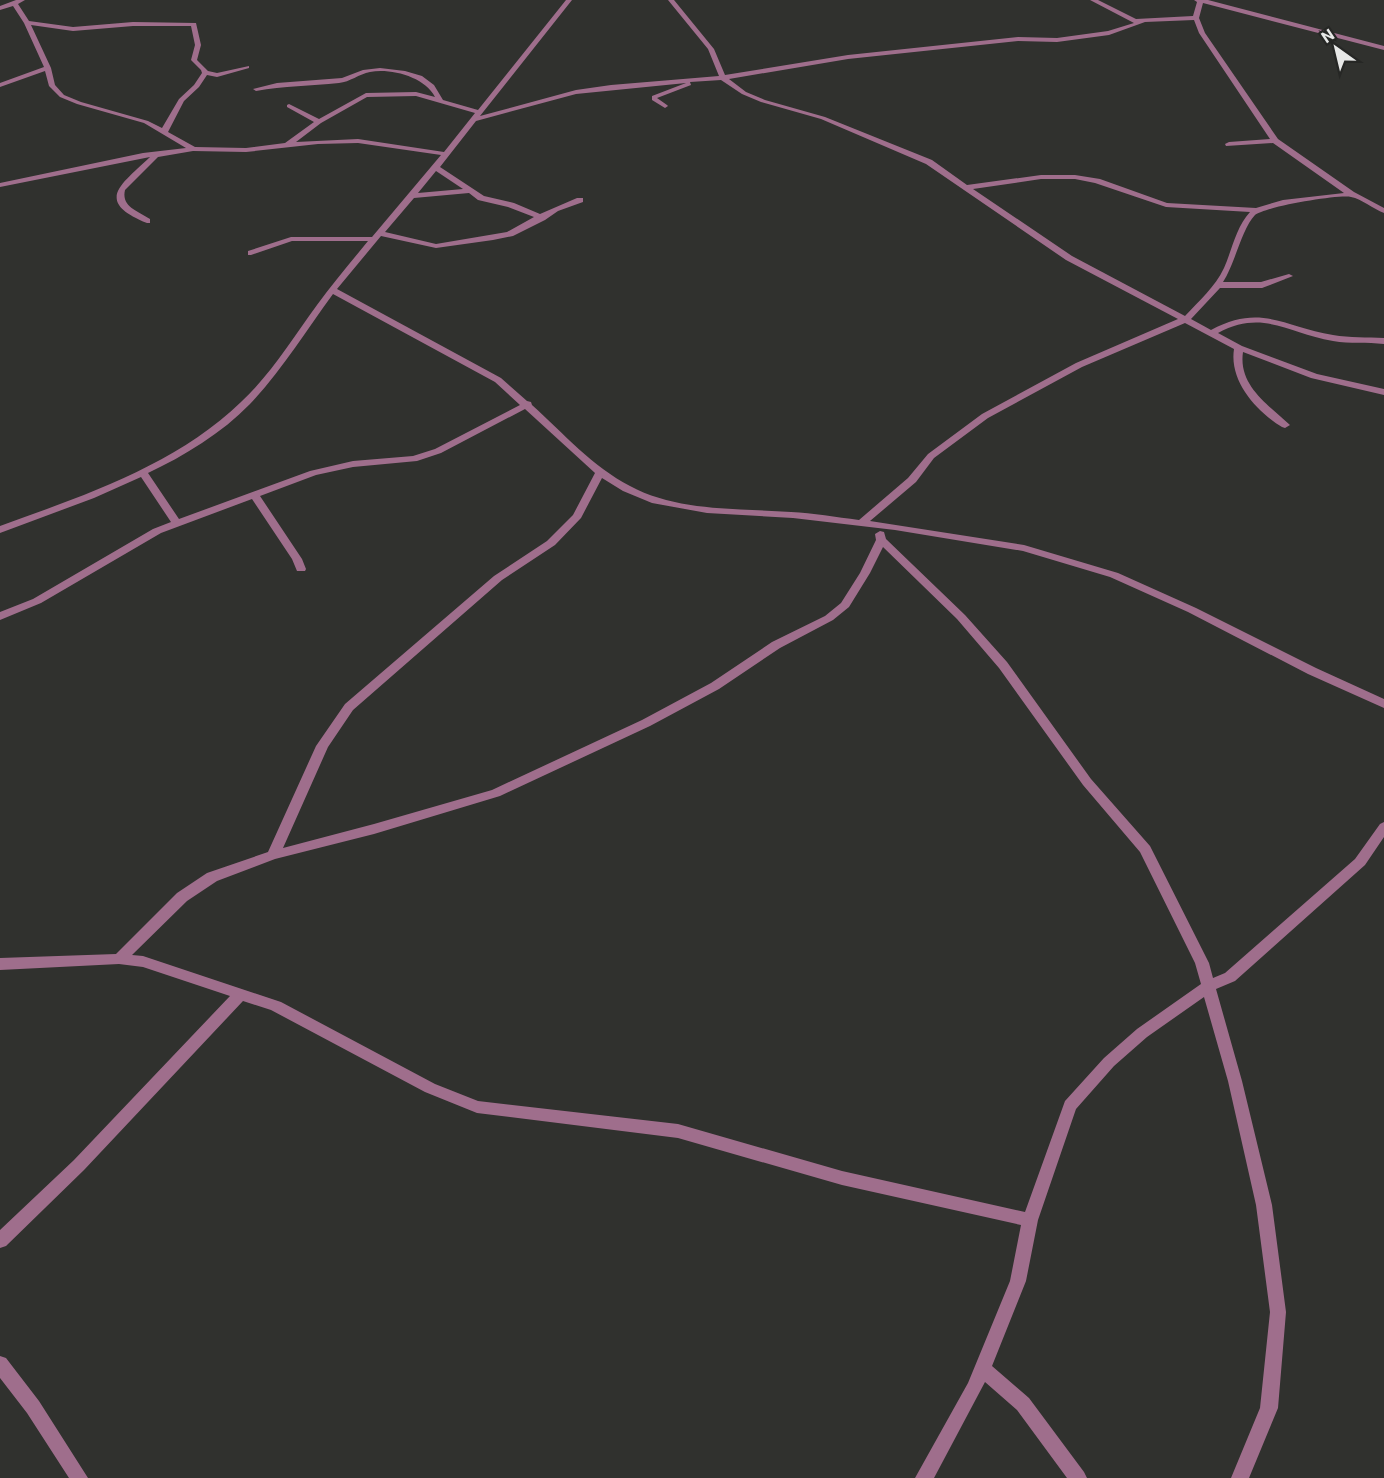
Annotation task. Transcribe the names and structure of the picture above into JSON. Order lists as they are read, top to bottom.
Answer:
{
  "north": "top left"
}
